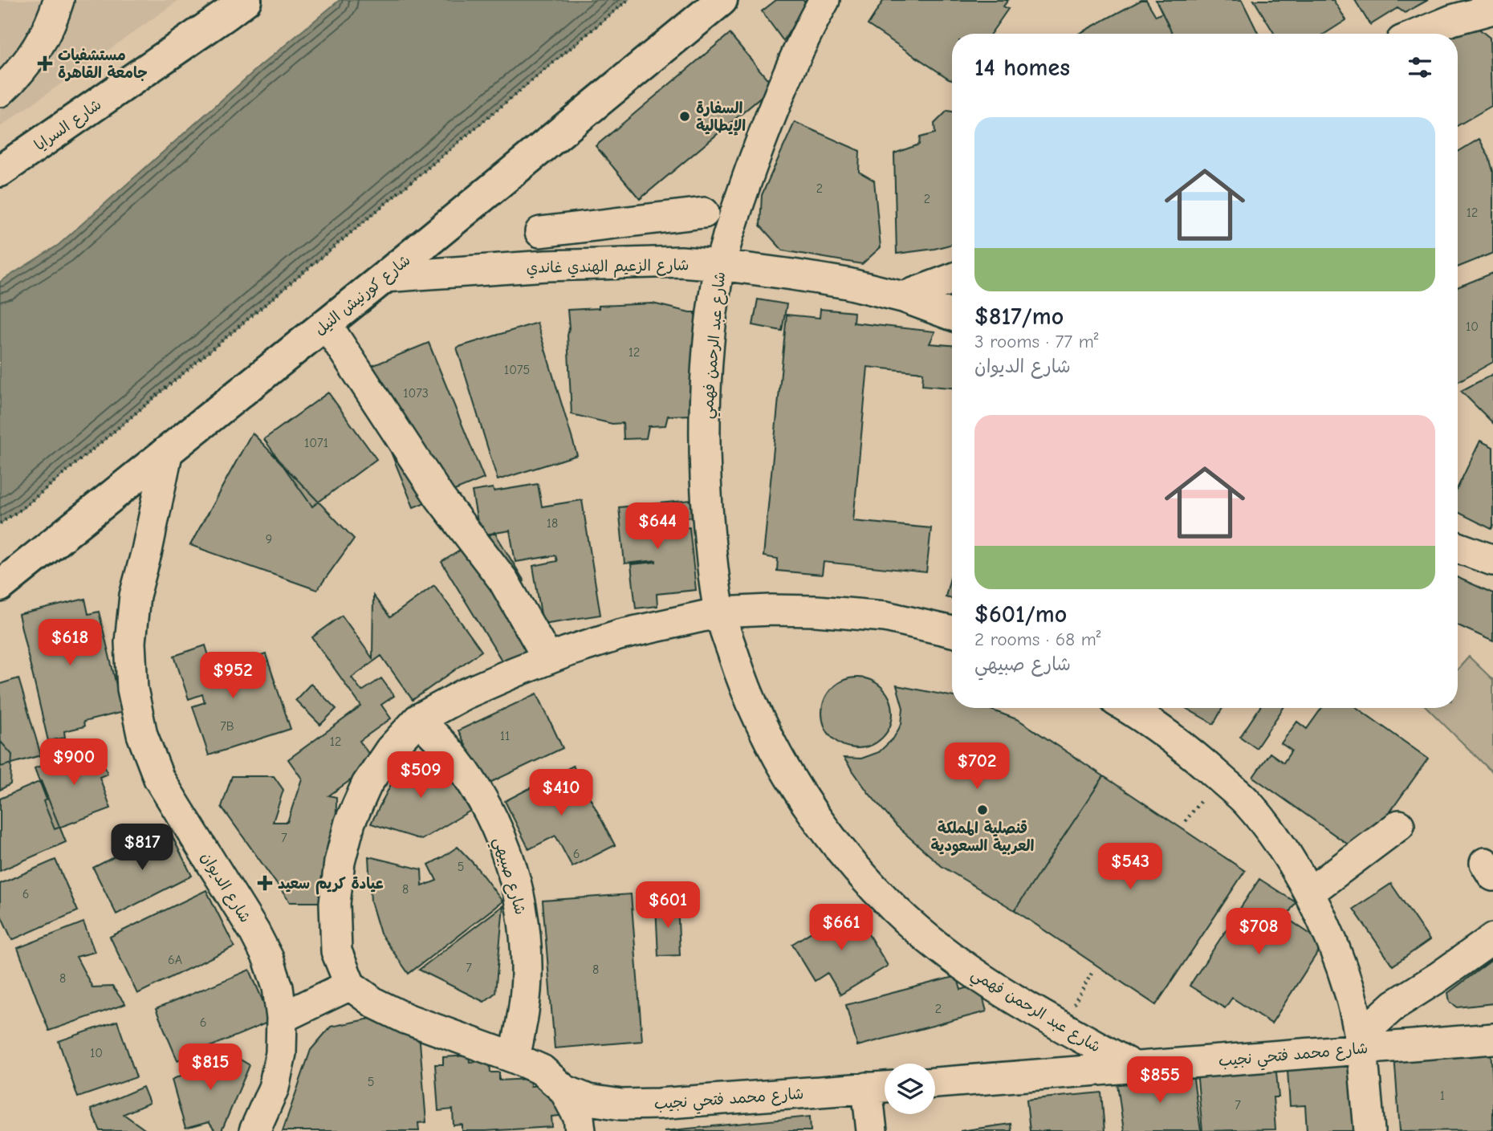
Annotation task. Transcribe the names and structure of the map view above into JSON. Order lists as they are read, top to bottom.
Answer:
{
  "streets": {
    "main road": ["شارع السرايا", "شارع كورنيش النيل"],
    "street": [
      "شارع الزعيم الهندي غاندي",
      "شارع عبد الرحمن فهمي",
      "شارع صبيهي",
      "شارع الديوان",
      "شارع محمد فتحي نجيب"
    ]
  },
  "crossings": [
    ["شارع الزعيم الهندي غاندي", "شارع كورنيش النيل"],
    ["شارع الزعيم الهندي غاندي", "شارع عبد الرحمن فهمي"],
    ["شارع كورنيش النيل", "شارع الديوان"],
    ["شارع عبد الرحمن فهمي", "شارع محمد فتحي نجيب"]
  ],
  "places": {
    "health": ["مستشفيات جامعة القاهرة", "عيادة كريم سعيد"],
    "other": ["السفارة الإيطالية", "قنصلية المملكة العربية السعودية"]
  },
  "house_numbers": [
    "2",
    "2",
    "12",
    "10",
    "12",
    "1075",
    "1073",
    "1071",
    "18",
    "9",
    "7B",
    "11",
    "12",
    "7",
    "6",
    "5",
    "8",
    "6",
    "6A",
    "7",
    "8",
    "8",
    "2",
    "6",
    "10",
    "5",
    "1",
    "7"
  ],
  "page": {
    "heading": "14 homes",
    "list": [
      {
        "name": "$817/mo",
        "note": "3 rooms · 77 m² · شارع الديوان"
      },
      {
        "name": "$601/mo",
        "note": "2 rooms · 68 m² · شارع صبيهي"
      }
    ],
    "price": [
      "$644",
      "$618",
      "$952",
      "$900",
      "$702",
      "$509",
      "$410",
      "$817",
      "$543",
      "$601",
      "$661",
      "$708",
      "$815",
      "$855"
    ]
  }
}
